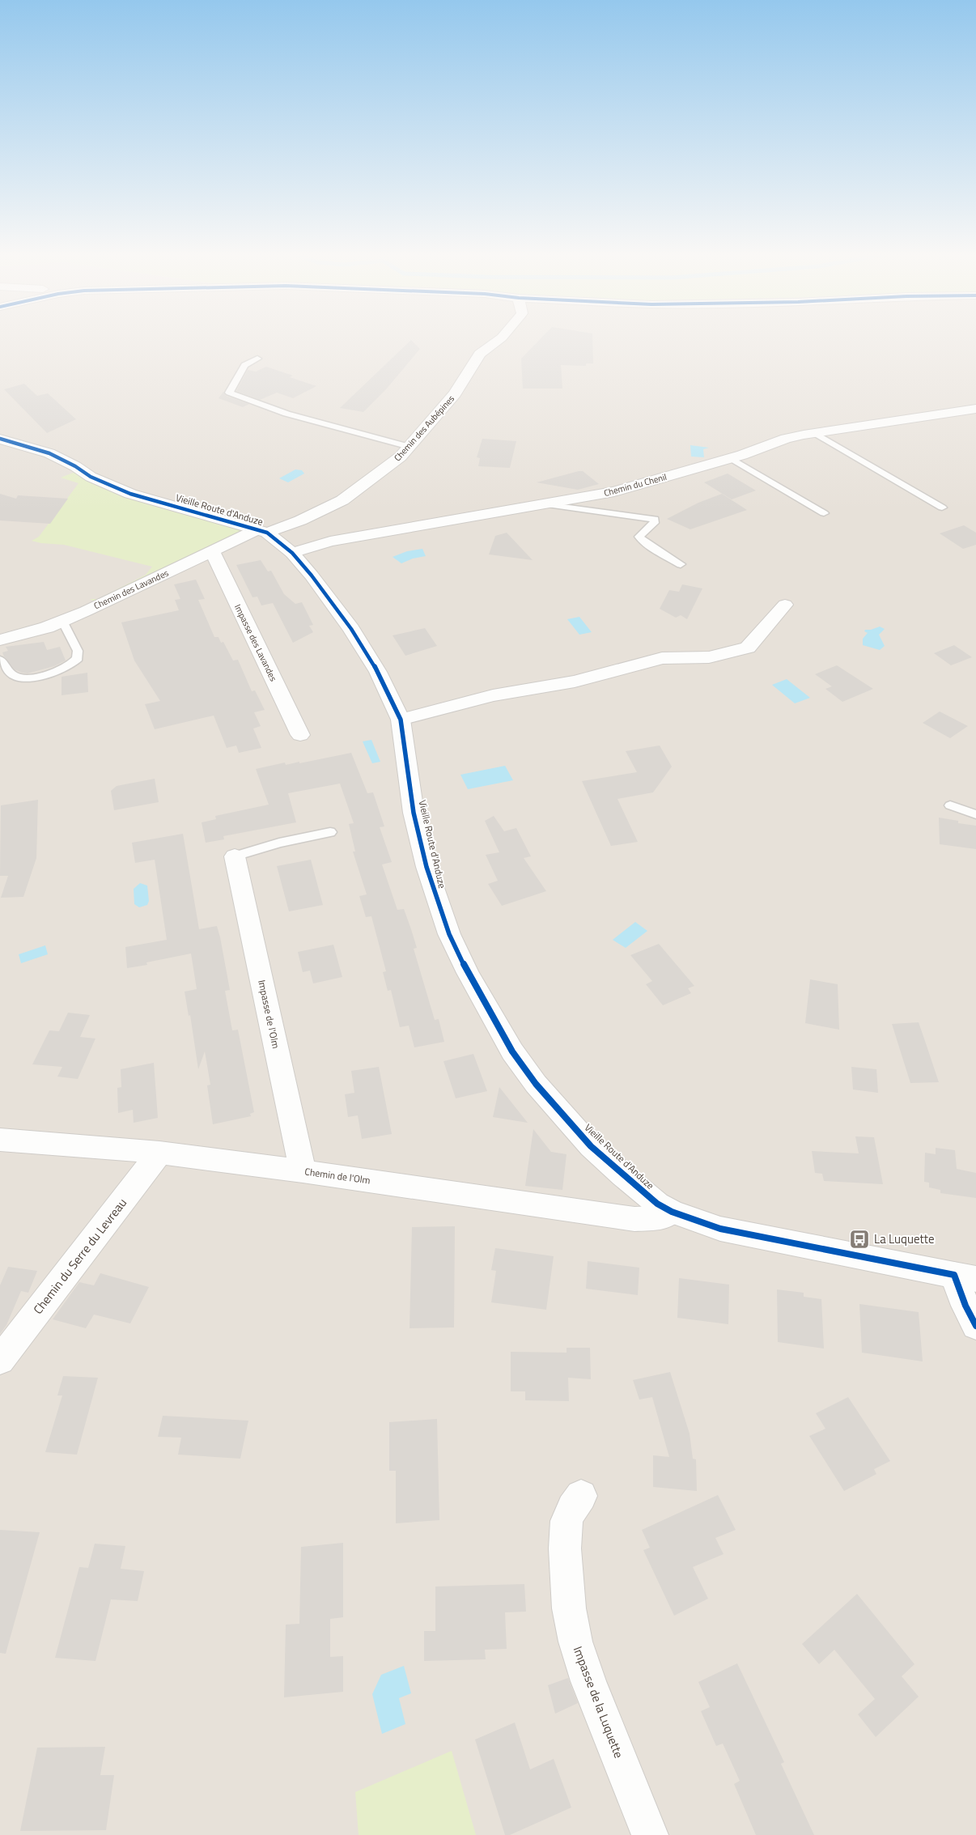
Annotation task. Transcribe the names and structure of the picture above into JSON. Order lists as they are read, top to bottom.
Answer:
{
  "streets": {
    "street": [
      "Chemin des Aubépines",
      "Chemin du Chenil",
      "Vieille Route d'Anduze",
      "Chemin des Lavandes",
      "Impasse des Lavandes",
      "Impasse de l'Olm",
      "Chemin de l'Olm",
      "Chemin du Serre du Levreau",
      "Impasse de la Luquette"
    ]
  },
  "crossings": [
    ["Chemin des Aubépines", "Vieille Route d'Anduze"],
    ["Chemin des Aubépines", "Chemin des Lavandes"],
    ["Chemin du Chenil", "Vieille Route d'Anduze"],
    ["Vieille Route d'Anduze", "Chemin des Lavandes"],
    ["Vieille Route d'Anduze", "Chemin de l'Olm"],
    ["Chemin des Lavandes", "Impasse des Lavandes"],
    ["Impasse de l'Olm", "Chemin de l'Olm"],
    ["Chemin de l'Olm", "Chemin du Serre du Levreau"]
  ],
  "places": {
    "bus stop": ["La Luquette"]
  }
}
